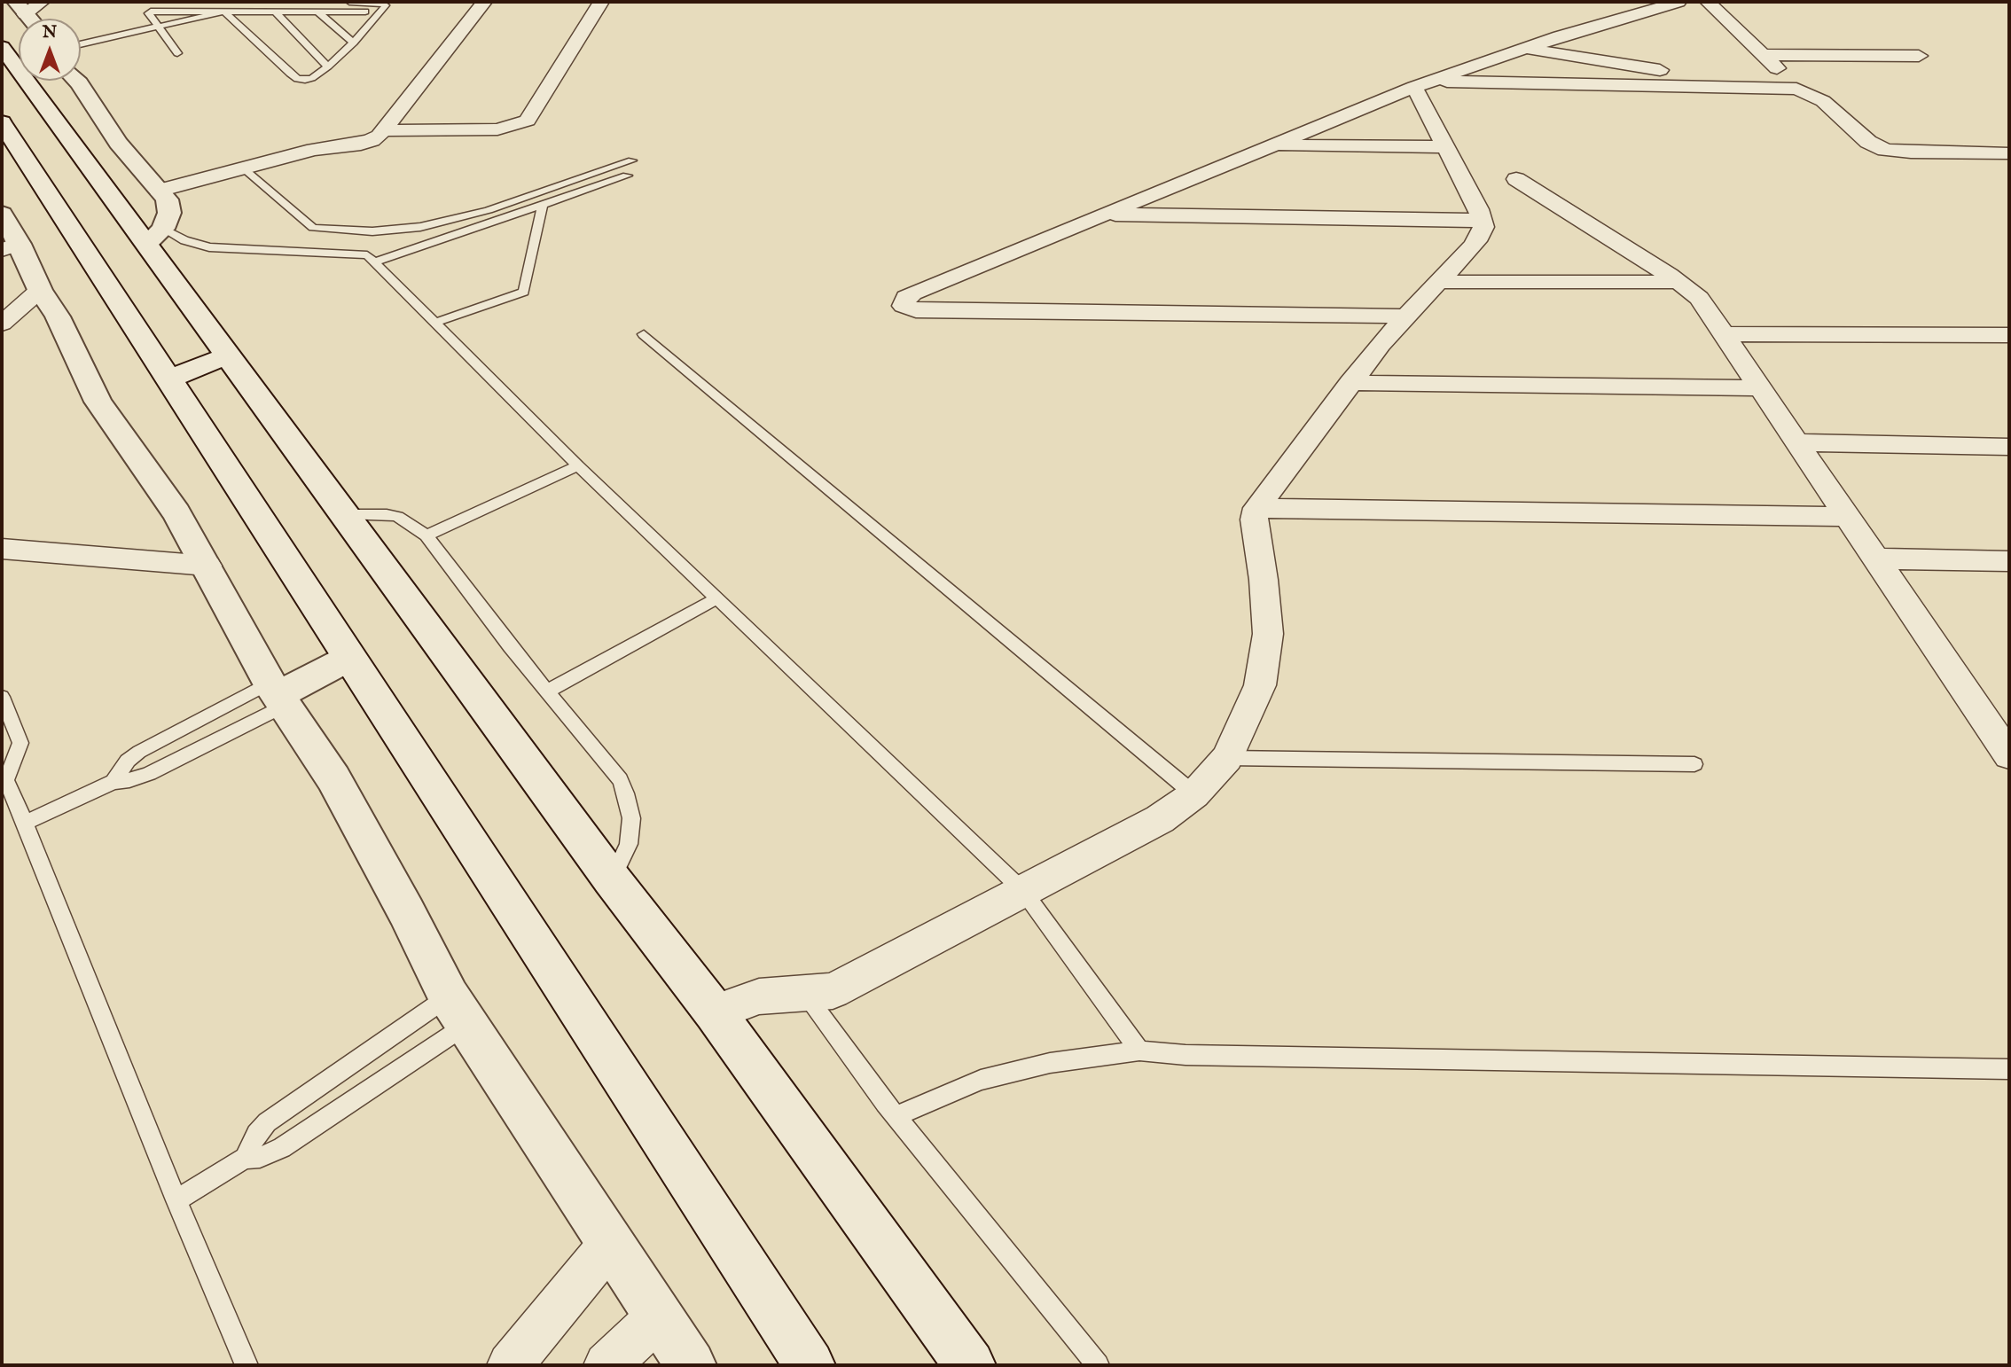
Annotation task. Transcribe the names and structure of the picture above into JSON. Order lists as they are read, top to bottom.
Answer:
{
  "north": "top"
}
